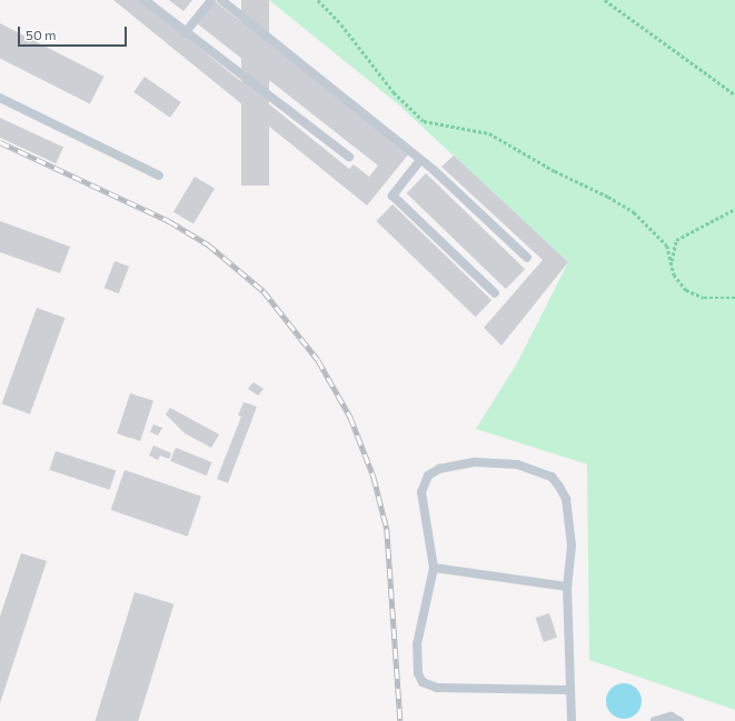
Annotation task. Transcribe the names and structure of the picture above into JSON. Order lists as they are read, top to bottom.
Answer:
{
  "scale_bar": "50 m"
}
